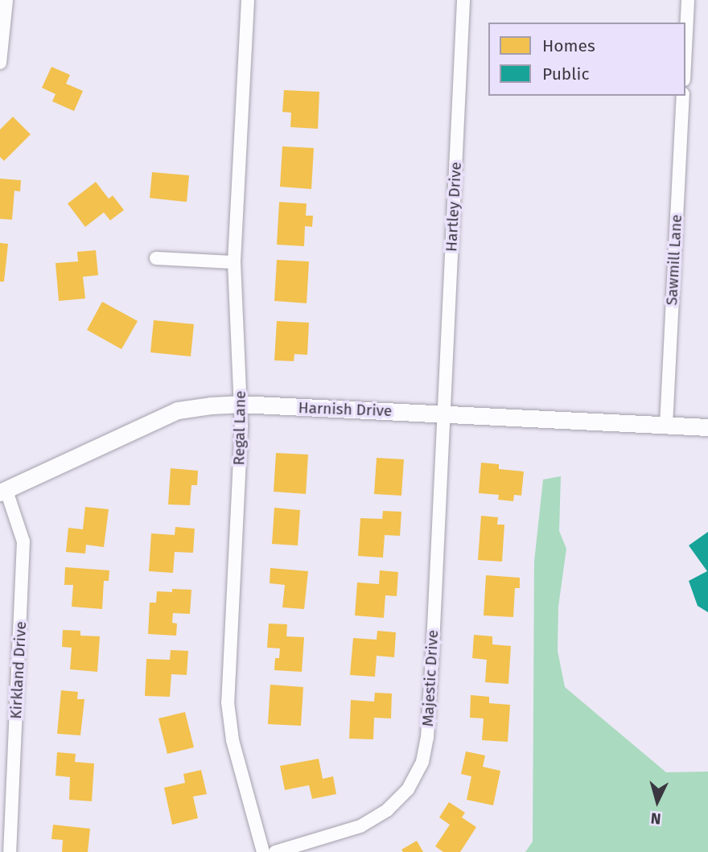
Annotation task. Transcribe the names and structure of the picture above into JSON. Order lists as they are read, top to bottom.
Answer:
{
  "streets": {
    "street": [
      "Hartley Drive",
      "Sawmill Lane",
      "Harnish Drive",
      "Regal Lane",
      "Kirkland Drive",
      "Majestic Drive"
    ]
  },
  "crossings": [
    ["Hartley Drive", "Harnish Drive"],
    ["Hartley Drive", "Majestic Drive"],
    ["Sawmill Lane", "Harnish Drive"],
    ["Harnish Drive", "Regal Lane"],
    ["Harnish Drive", "Kirkland Drive"],
    ["Harnish Drive", "Majestic Drive"]
  ],
  "legend": ["Homes", "Public"],
  "north": "bottom"
}
